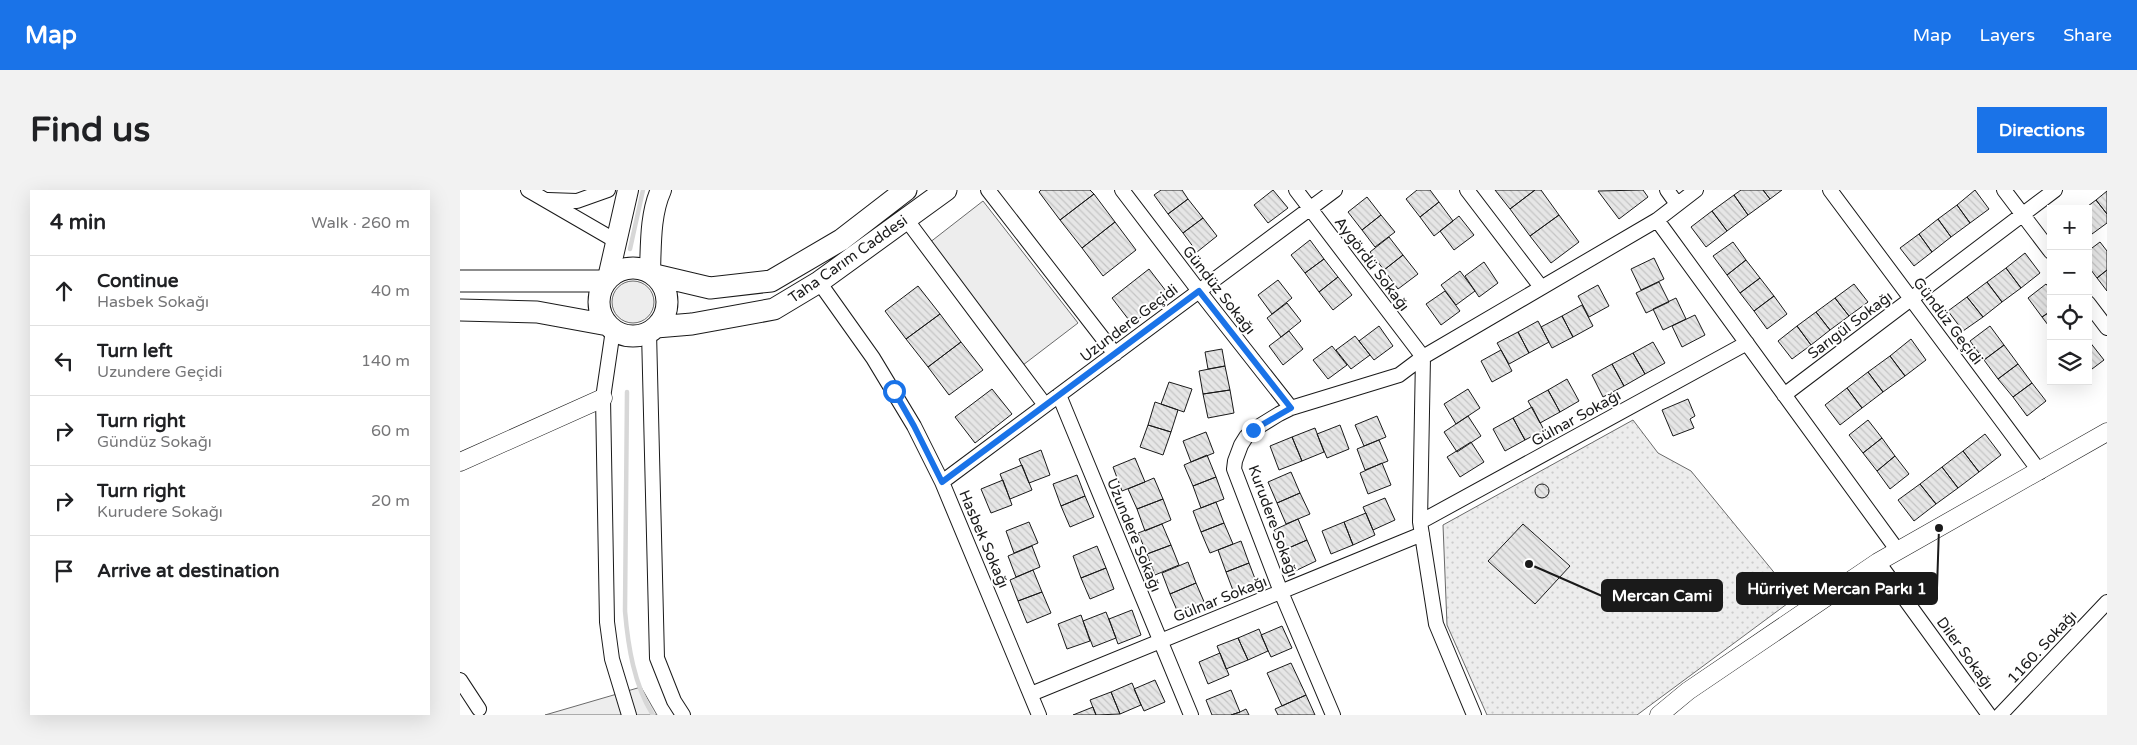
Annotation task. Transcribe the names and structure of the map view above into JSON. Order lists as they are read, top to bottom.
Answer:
{
  "streets": {
    "main road": ["Taha Carım Caddesi"],
    "street": [
      "Aygördü Sokağı",
      "Gündüz Sokağı",
      "Gündüz Geçidi",
      "Uzundere Geçidi",
      "Sarıgül Sokağı",
      "Gülnar Sokağı",
      "Kurudere Sokağı",
      "Uzundere Sokağı",
      "Hasbek Sokağı",
      "1160. Sokağı",
      "Diler Sokağı"
    ]
  },
  "crossings": [
    ["Taha Carım Caddesi", "Hasbek Sokağı"],
    ["Aygördü Sokağı", "Uzundere Geçidi"],
    ["Aygördü Sokağı", "Kurudere Sokağı"],
    ["Gündüz Sokağı", "Uzundere Geçidi"],
    ["Gündüz Sokağı", "Kurudere Sokağı"],
    ["Gündüz Geçidi", "Sarıgül Sokağı"],
    ["Uzundere Geçidi", "Uzundere Sokağı"],
    ["Uzundere Geçidi", "Hasbek Sokağı"],
    ["Gülnar Sokağı", "Kurudere Sokağı"],
    ["Gülnar Sokağı", "Uzundere Sokağı"],
    ["Gülnar Sokağı", "Hasbek Sokağı"]
  ],
  "places": ["Hürriyet Mercan Parkı 1", "Mercan Cami"],
  "page": {
    "header": "Map",
    "nav": ["Map", "Layers", "Share"],
    "buttons": "Directions",
    "title": "Find us",
    "heading": ["4 min", "Walk · 260 m"],
    "map_buttons": ["+", "−"],
    "list": [
      ["Continue", "Hasbek Sokağı", "40 m"],
      ["Turn left", "Uzundere Geçidi", "140 m"],
      ["Turn right", "Gündüz Sokağı", "60 m"],
      ["Turn right", "Kurudere Sokağı", "20 m"],
      "Arrive at destination"
    ]
  }
}
